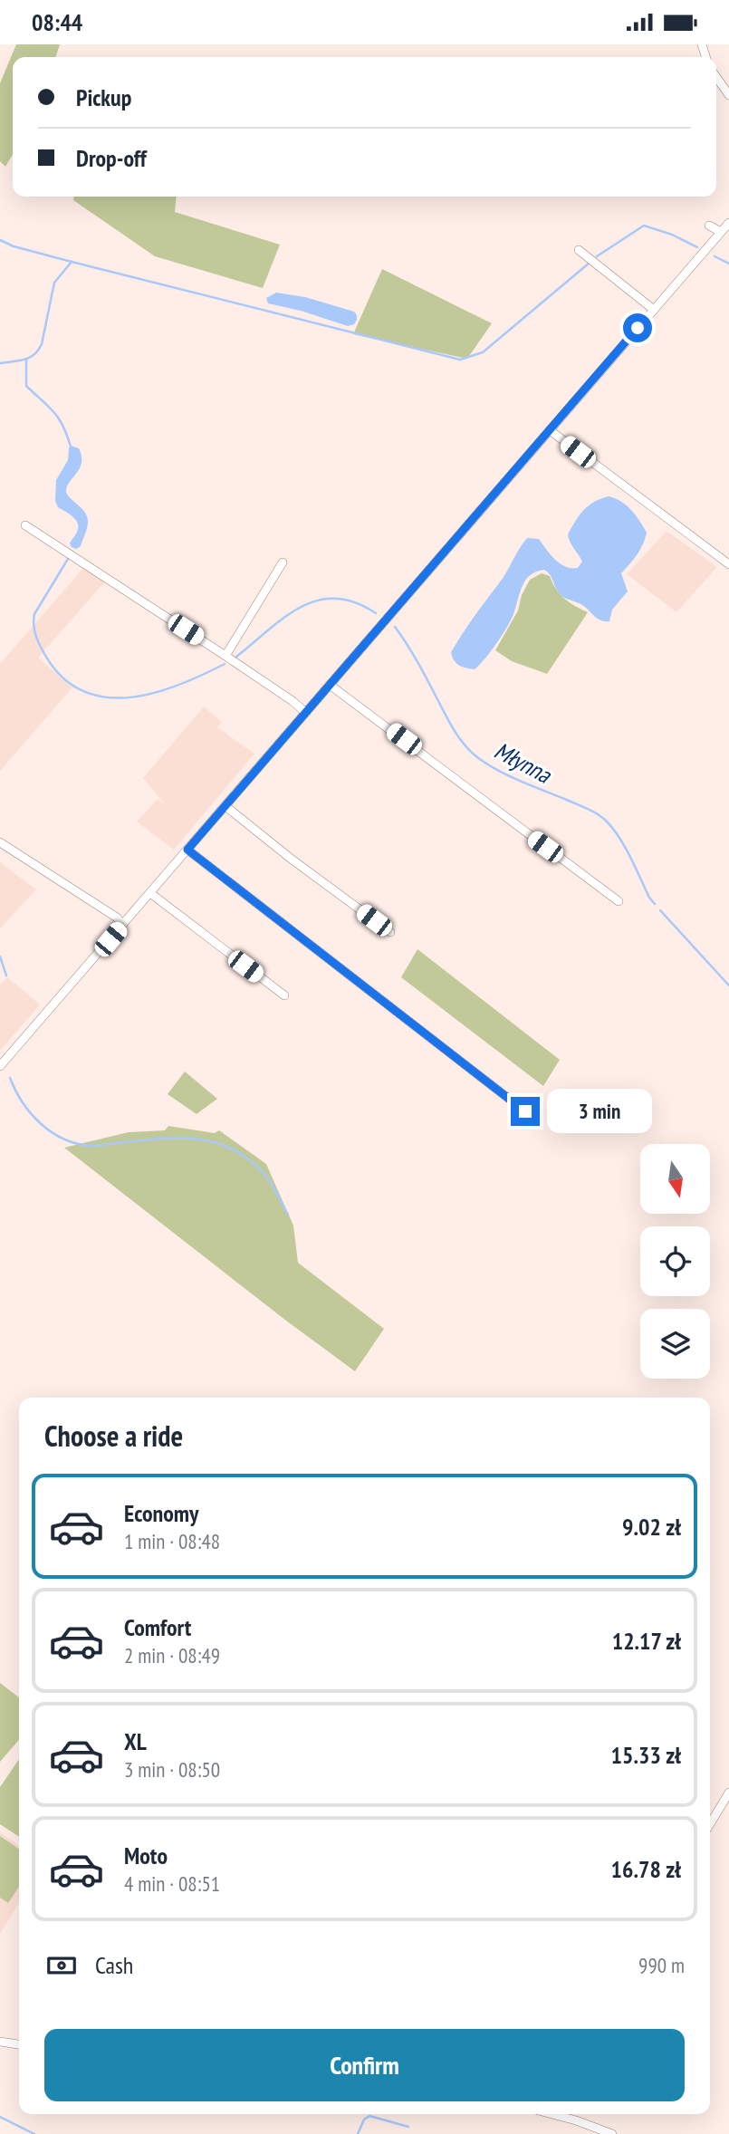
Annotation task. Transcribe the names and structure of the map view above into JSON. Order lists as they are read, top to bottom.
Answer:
{
  "water": ["Młynna"],
  "north": "bottom",
  "page": {
    "status": "08:44",
    "banner": ["Pickup", "Drop-off"],
    "bubble": "3 min",
    "heading": "Choose a ride",
    "list": [
      {
        "name": "Economy",
        "note": "1 min · 08:48",
        "value": "9.02 zł"
      },
      {
        "name": "Comfort",
        "note": "2 min · 08:49",
        "value": "12.17 zł"
      },
      {
        "name": "XL",
        "note": "3 min · 08:50",
        "value": "15.33 zł"
      },
      {
        "name": "Moto",
        "note": "4 min · 08:51",
        "value": "16.78 zł"
      }
    ],
    "pay": ["Cash", "990 m"],
    "buttons": "Confirm"
  }
}
